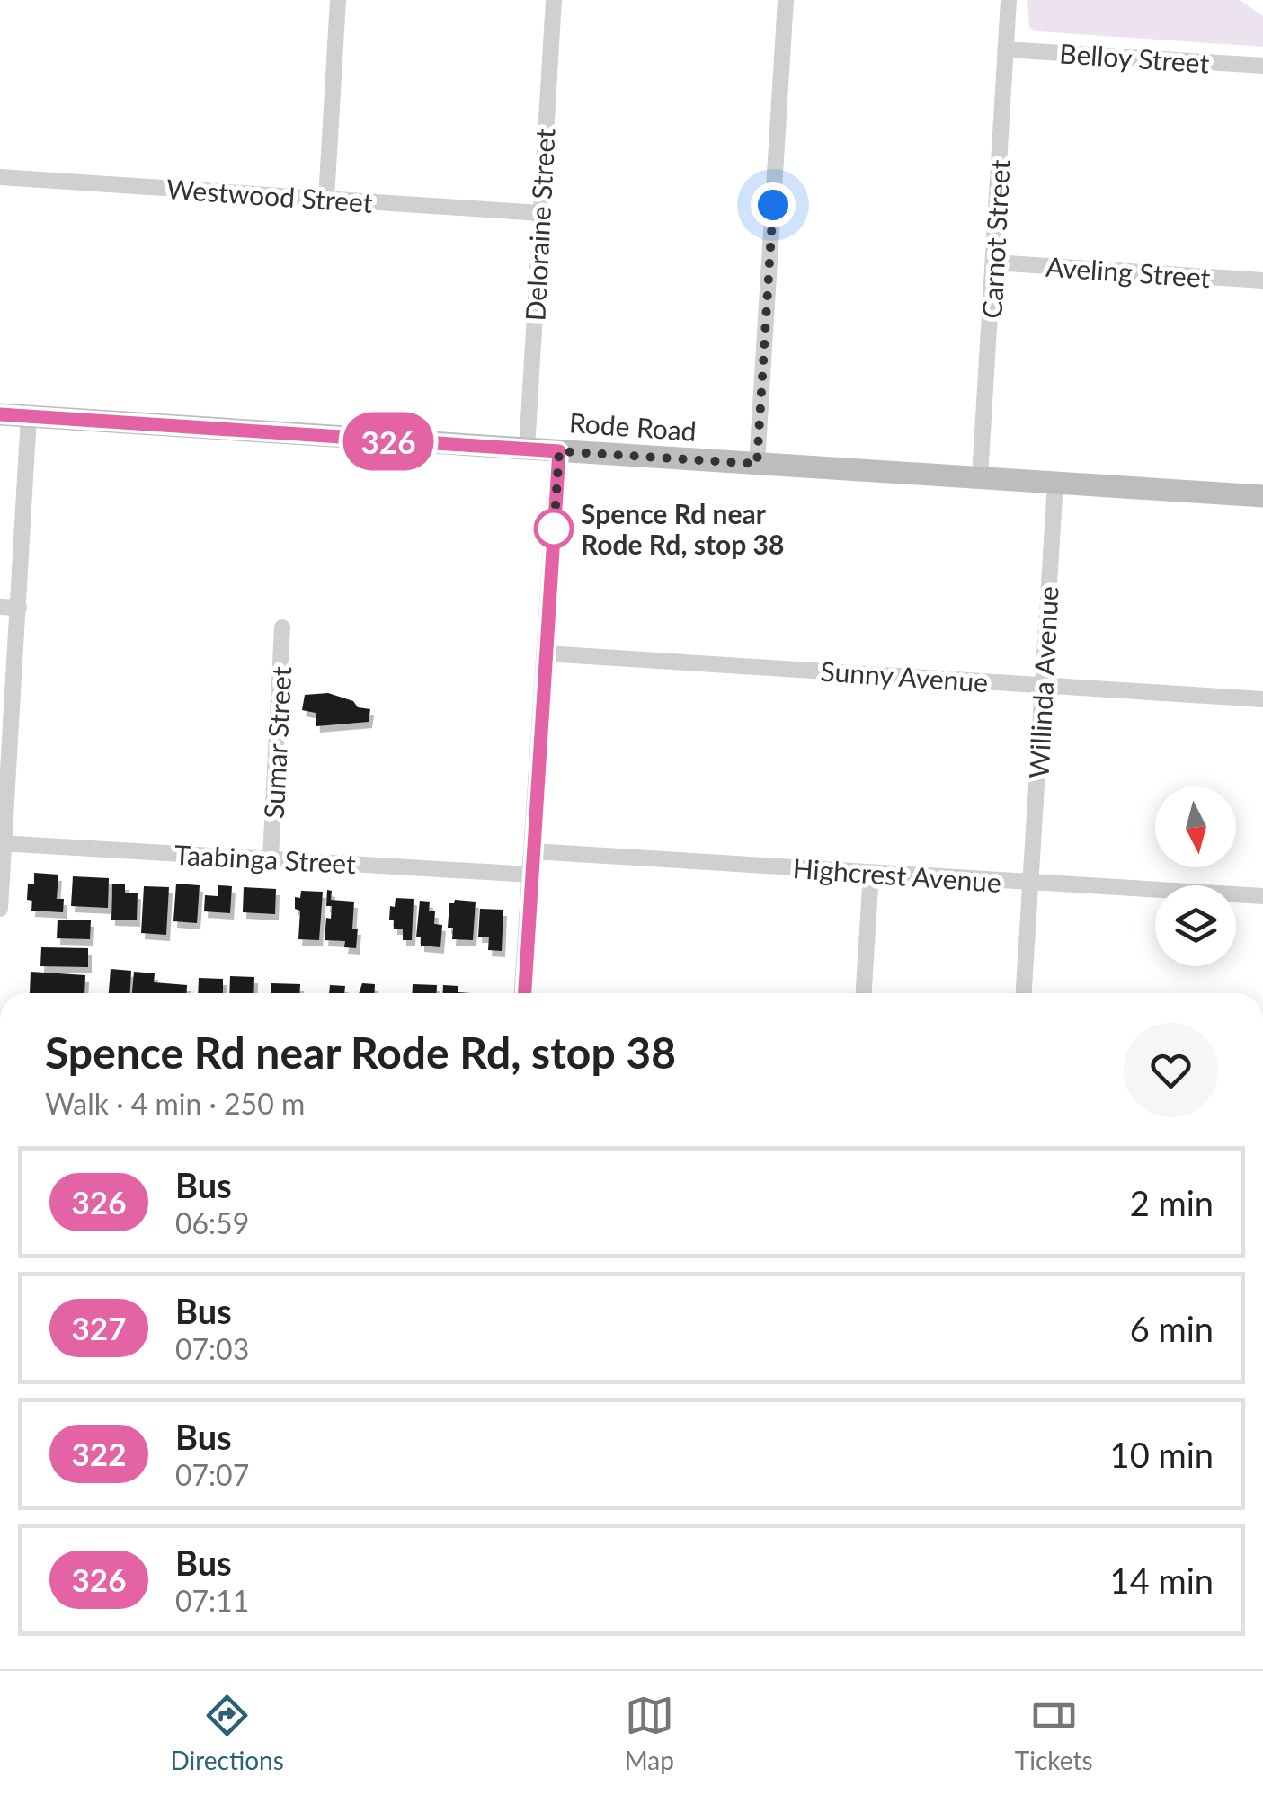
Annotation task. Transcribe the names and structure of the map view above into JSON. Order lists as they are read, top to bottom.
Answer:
{
  "streets": {
    "main road": ["Rode Road"],
    "street": [
      "Belloy Street",
      "Westwood Street",
      "Deloraine Street",
      "Carnot Street",
      "Aveling Street",
      "Sunny Avenue",
      "Willinda Avenue",
      "Sumar Street",
      "Taabinga Street",
      "Highcrest Avenue"
    ]
  },
  "crossings": [
    ["Belloy Street", "Carnot Street"],
    ["Westwood Street", "Deloraine Street"],
    ["Deloraine Street", "Rode Road"],
    ["Carnot Street", "Aveling Street"],
    ["Carnot Street", "Rode Road"],
    ["Rode Road", "Willinda Avenue"],
    ["Sunny Avenue", "Willinda Avenue"],
    ["Willinda Avenue", "Highcrest Avenue"],
    ["Sumar Street", "Taabinga Street"]
  ],
  "places": ["Spence Rd near Rode Rd, stop 38"],
  "lines": ["bus line 326"],
  "north": "bottom",
  "page": {
    "on_map": "326",
    "heading": ["Spence Rd near Rode Rd, stop 38", "Walk · 4 min · 250 m"],
    "list": [
      {
        "mark": "326",
        "name": "Bus",
        "note": "06:59",
        "value": "2 min"
      },
      {
        "mark": "327",
        "name": "Bus",
        "note": "07:03",
        "value": "6 min"
      },
      {
        "mark": "322",
        "name": "Bus",
        "note": "07:07",
        "value": "10 min"
      },
      {
        "mark": "326",
        "name": "Bus",
        "note": "07:11",
        "value": "14 min"
      }
    ],
    "tabs": ["Directions", "Map", "Tickets"]
  }
}
